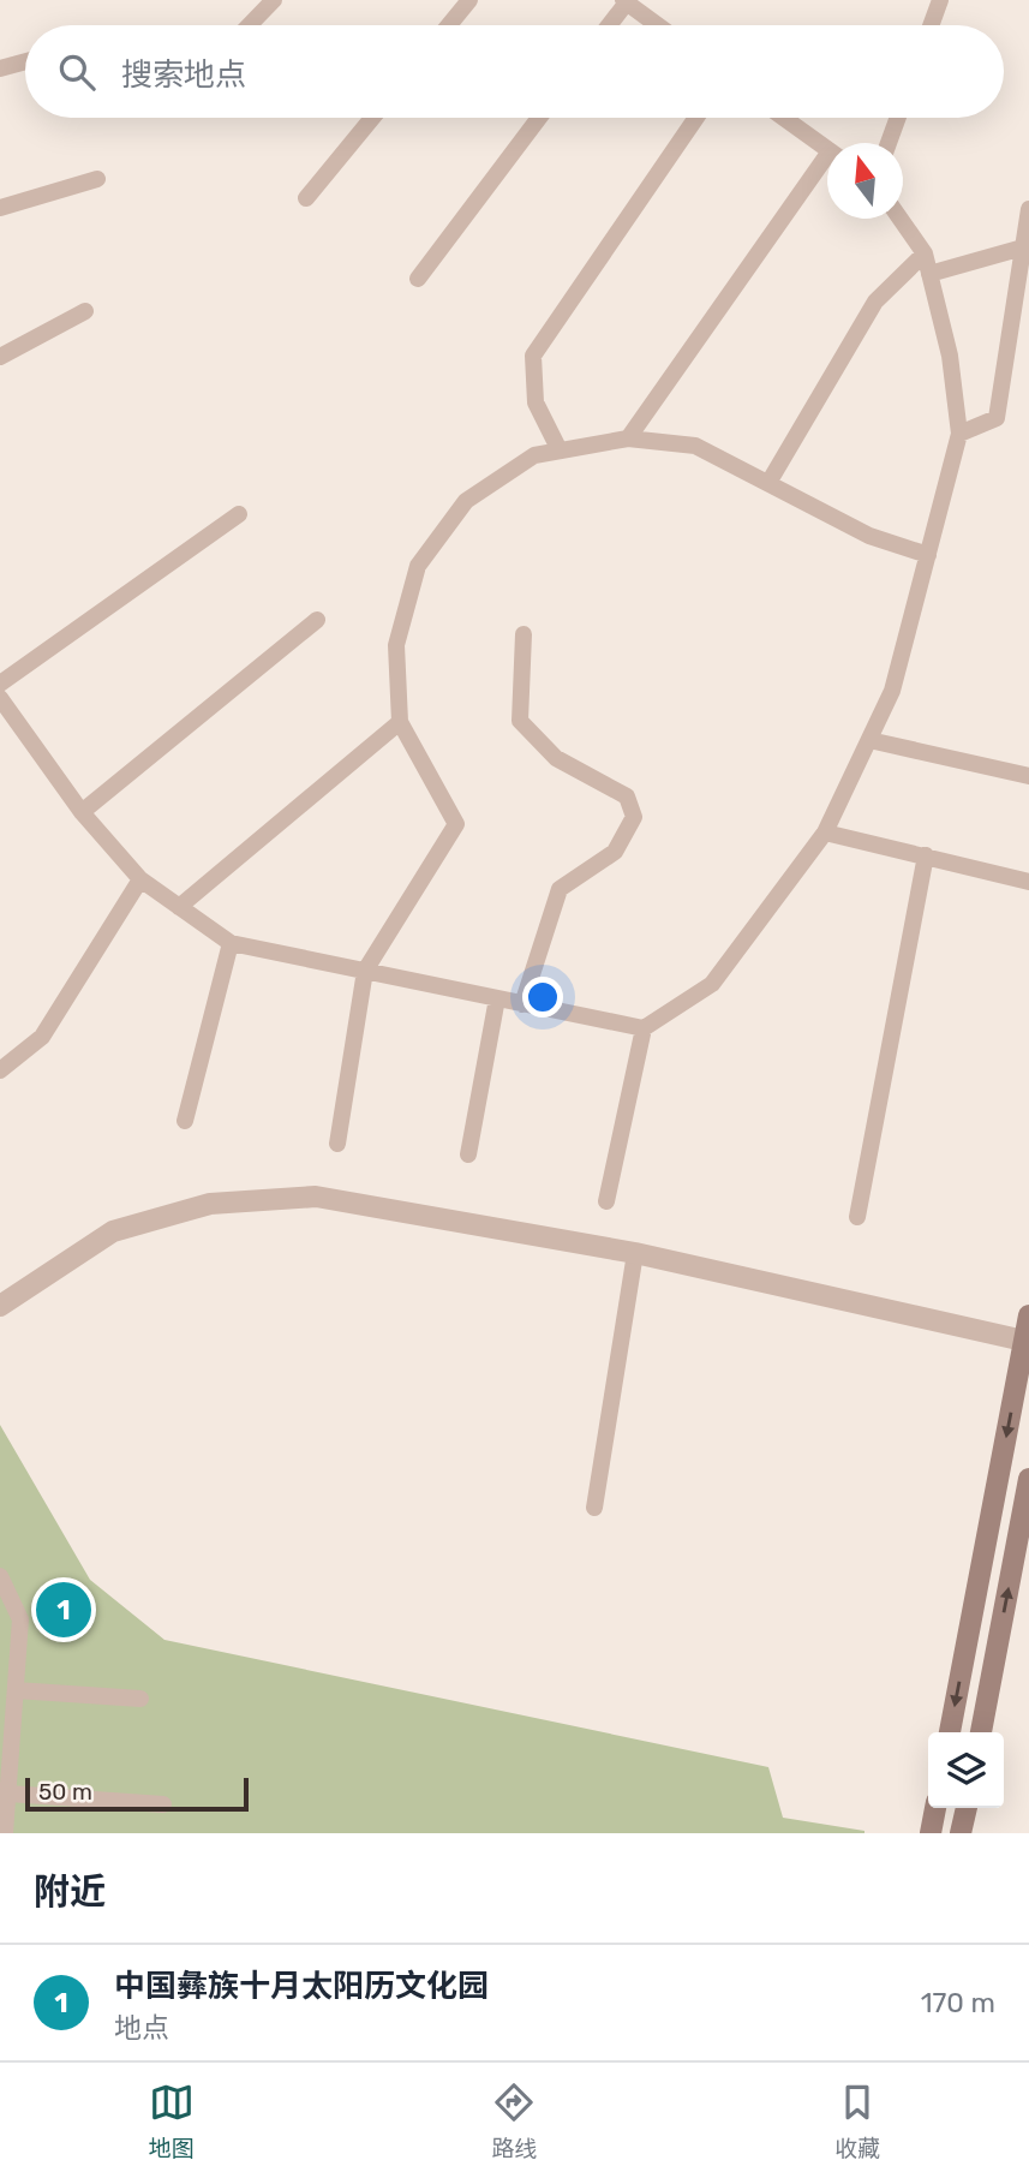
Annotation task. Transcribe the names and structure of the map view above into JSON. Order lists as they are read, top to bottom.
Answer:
{
  "scale_bar": "50 m",
  "north": "top",
  "page": {
    "search": "搜索地点",
    "pins": "1",
    "scale": "50 m",
    "heading": "附近",
    "list": [
      {
        "mark": "1",
        "name": "中国彝族十月太阳历文化园",
        "note": "地点",
        "value": "170 m"
      }
    ],
    "nav": ["地图", "路线", "收藏"]
  }
}
